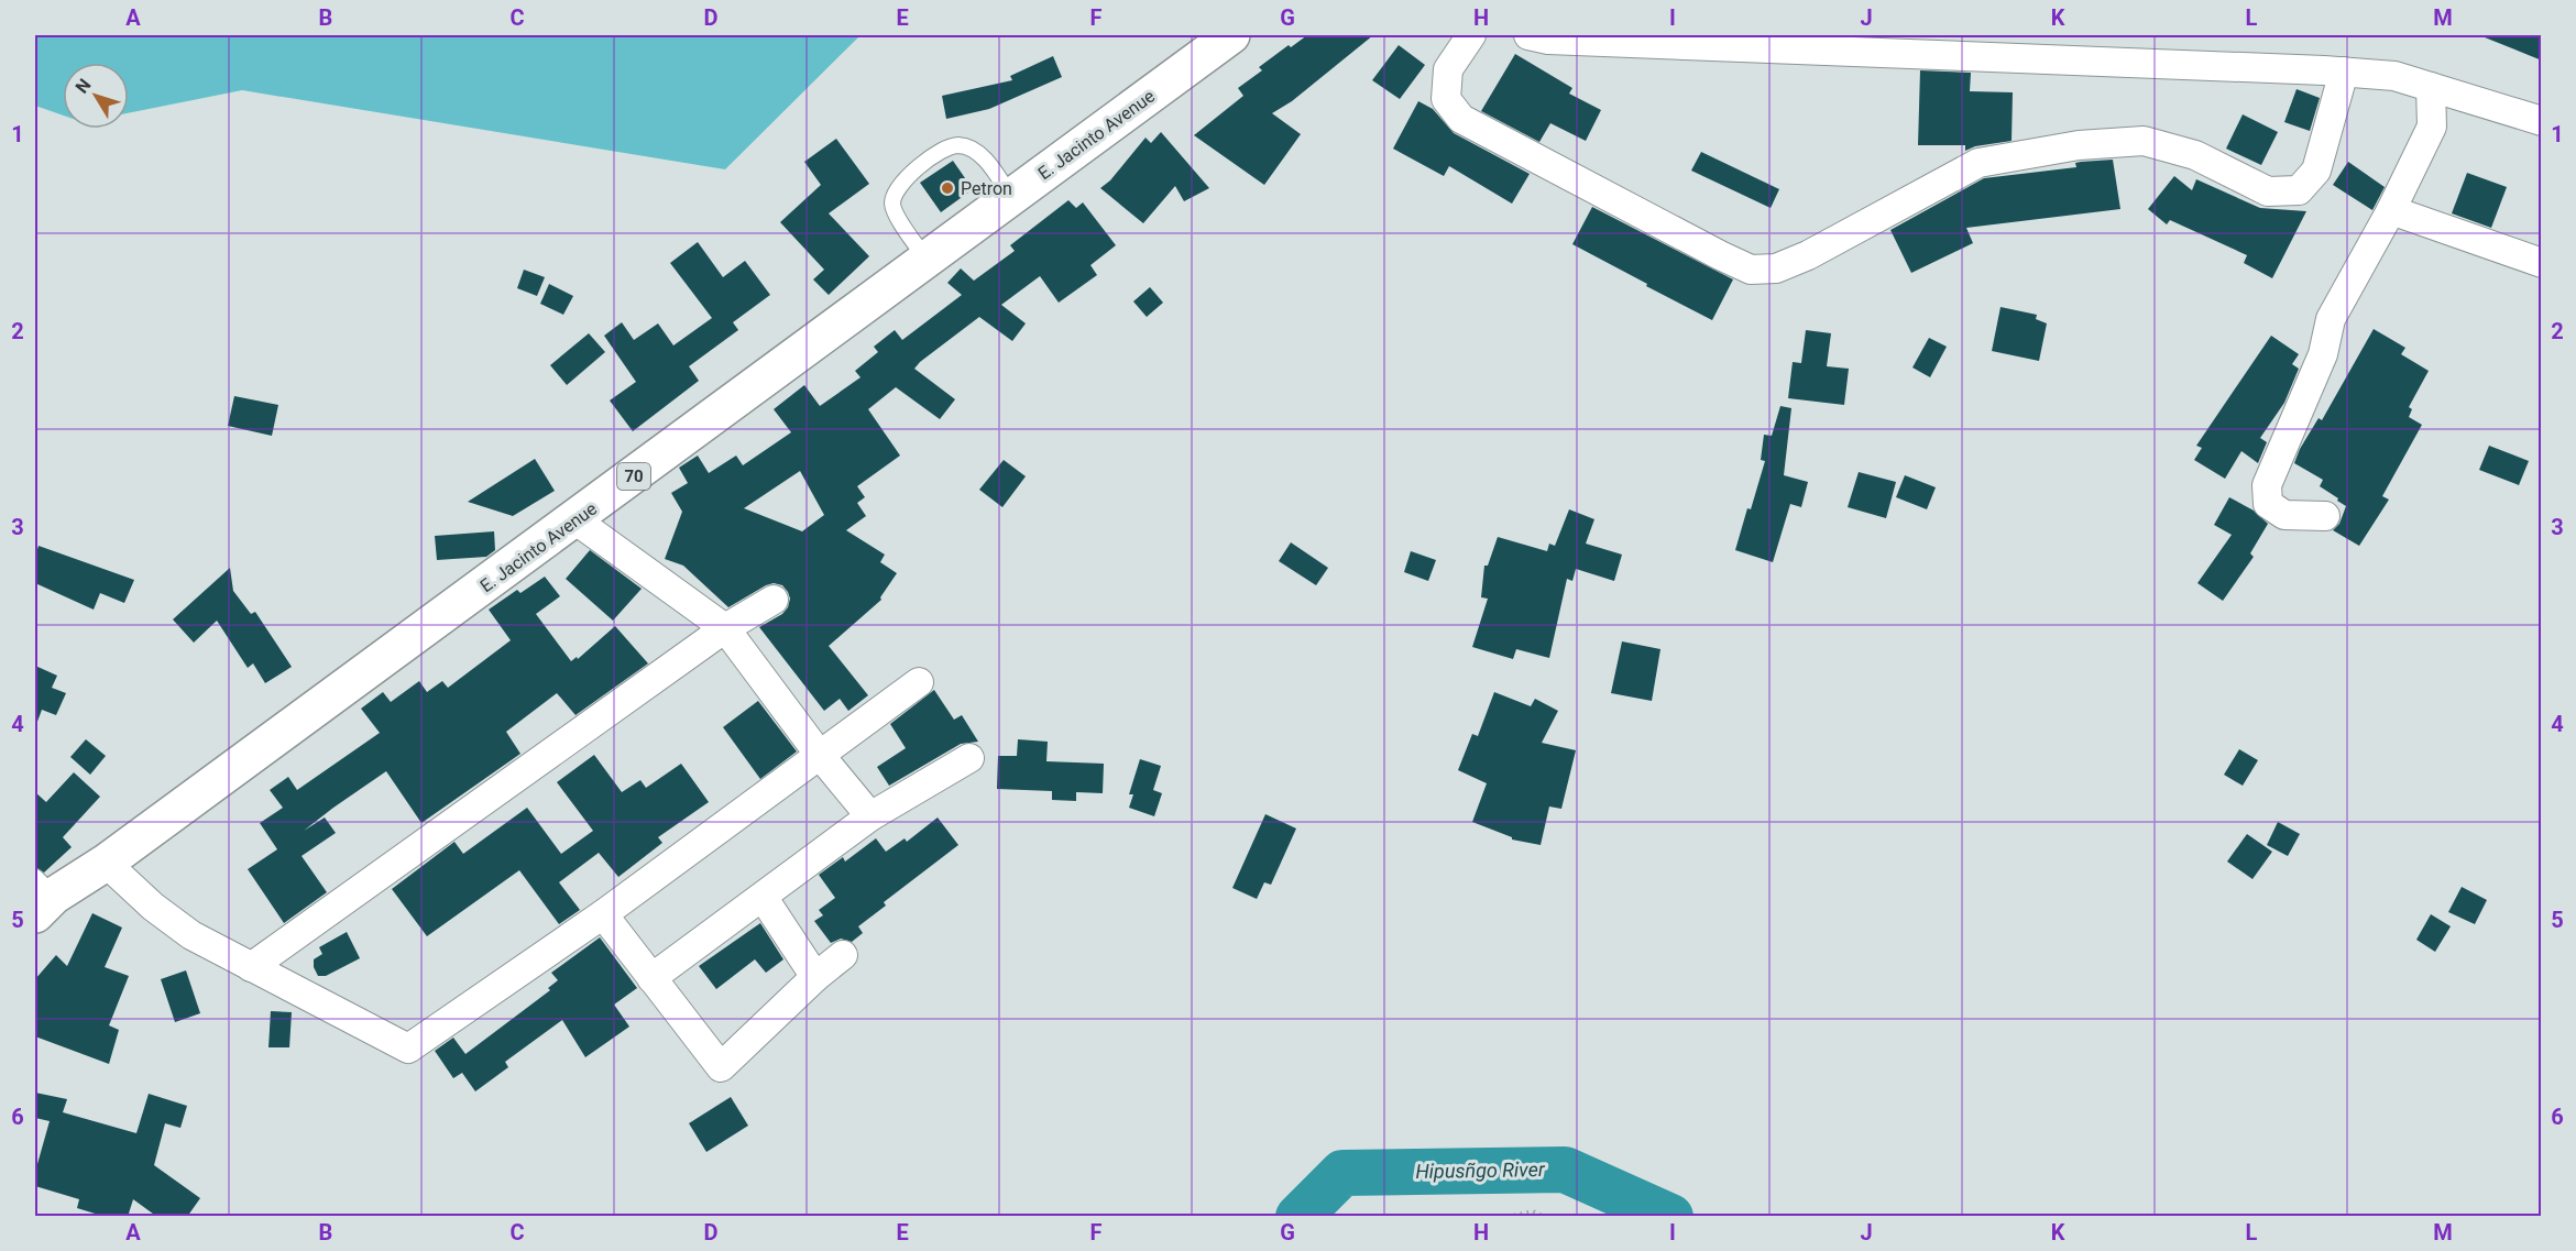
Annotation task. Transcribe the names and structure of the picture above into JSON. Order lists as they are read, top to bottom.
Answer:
{
  "streets": {
    "main road": ["E. Jacinto Avenue", "70"]
  },
  "water": ["Hipusñgo River"],
  "places": ["Petron"],
  "north": "top left",
  "grid": {
    "columns": [
      "A",
      "B",
      "C",
      "D",
      "E",
      "F",
      "G",
      "H",
      "I",
      "J",
      "K",
      "L",
      "M"
    ],
    "rows": [
      "1",
      "2",
      "3",
      "4",
      "5",
      "6"
    ]
  }
}
